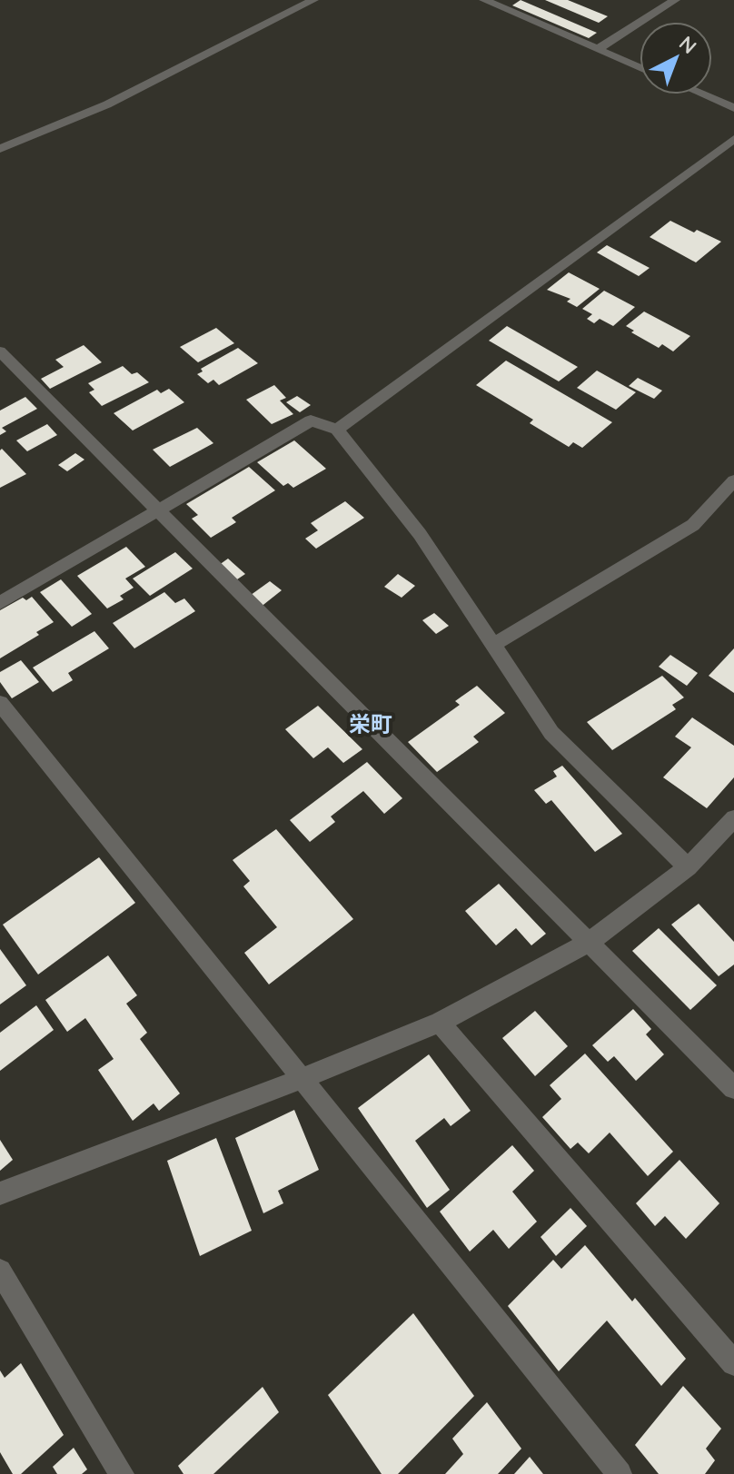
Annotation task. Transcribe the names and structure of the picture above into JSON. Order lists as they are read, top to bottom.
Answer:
{
  "districts": ["栄町"],
  "north": "top right"
}
